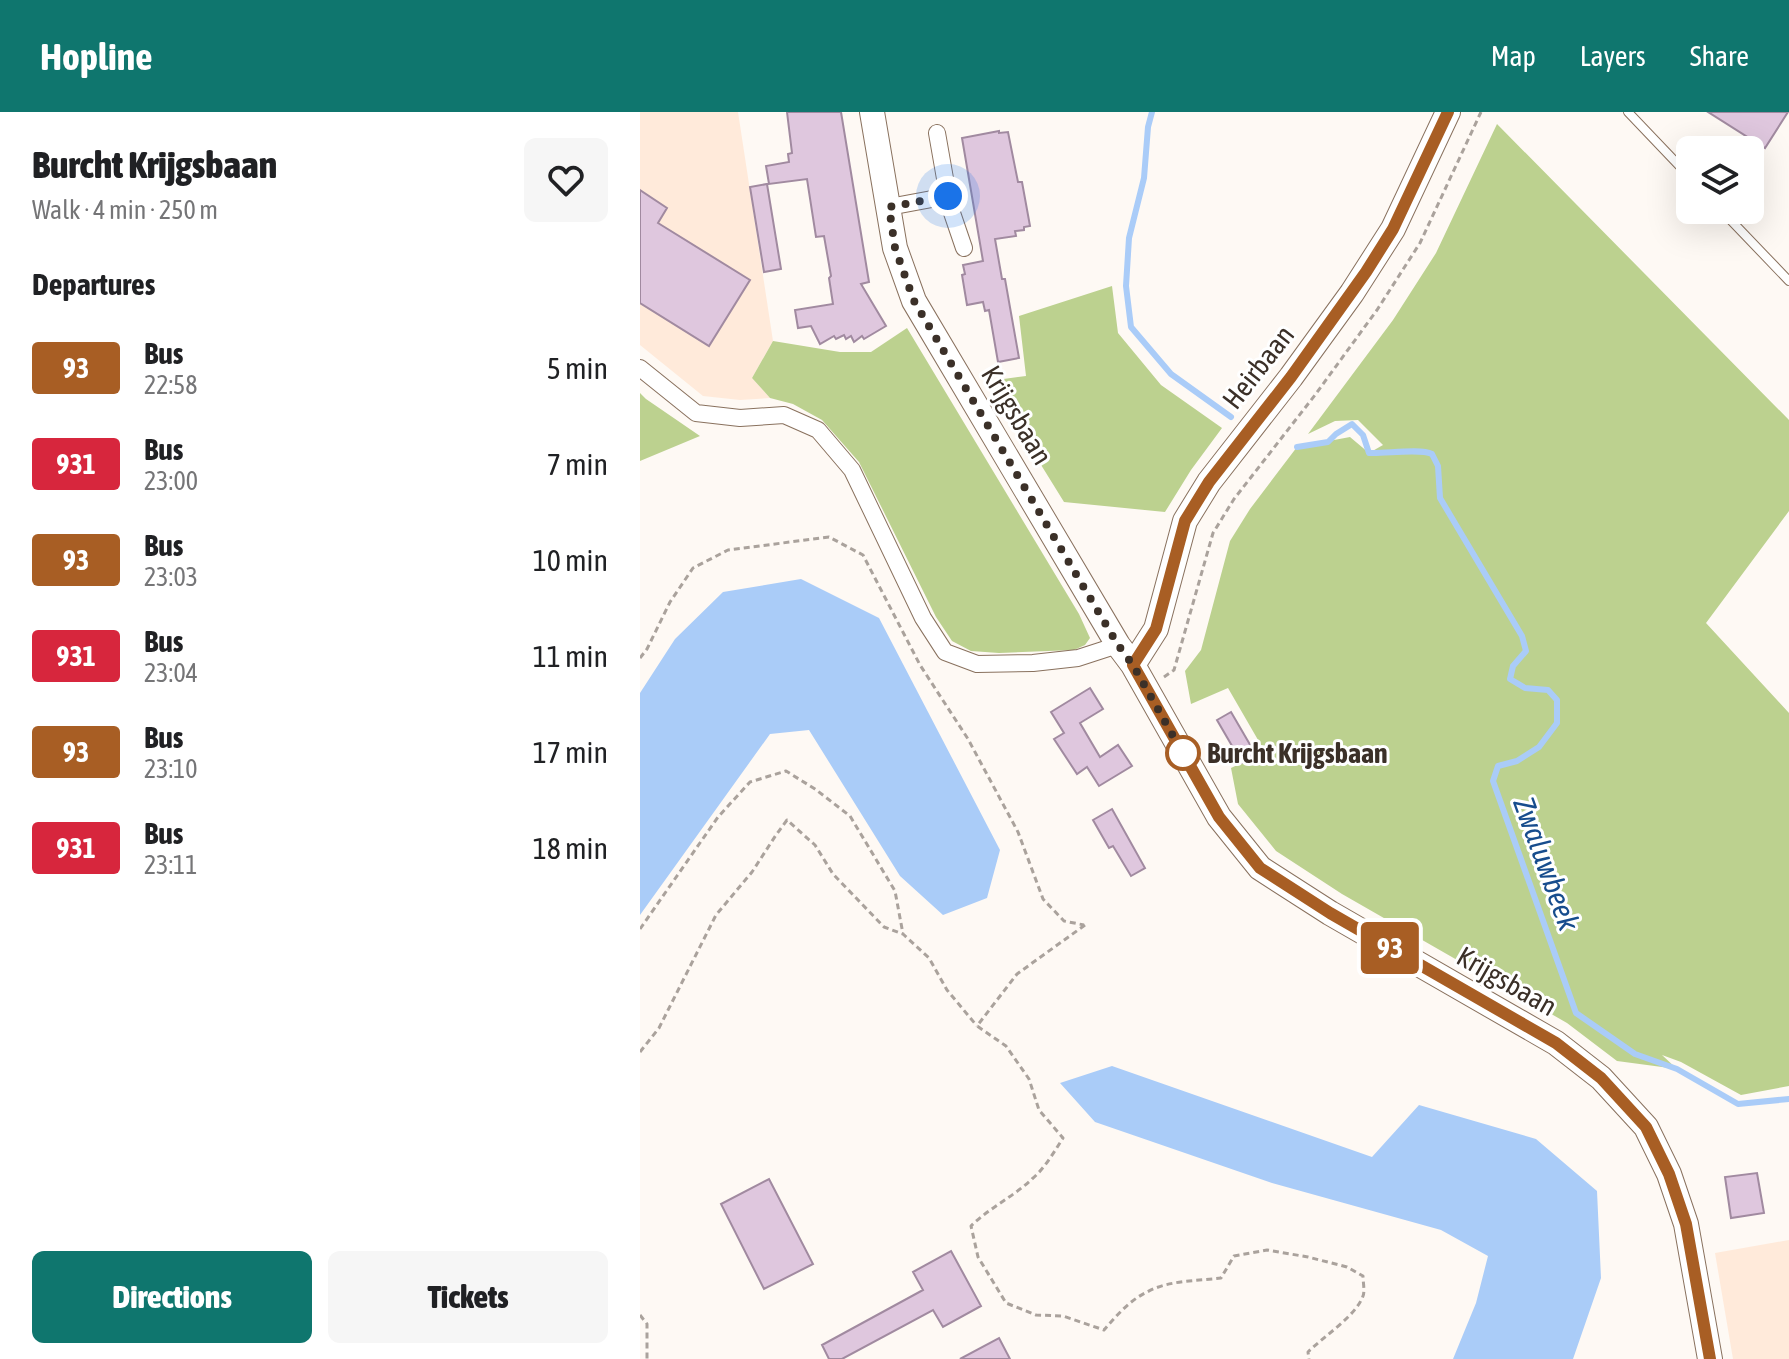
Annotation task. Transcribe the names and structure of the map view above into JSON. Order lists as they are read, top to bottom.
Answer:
{
  "streets": {
    "main road": ["Heirbaan", "Krijgsbaan"]
  },
  "crossings": [
    ["Heirbaan", "Krijgsbaan"]
  ],
  "water": ["Zwaluwbeek"],
  "places": ["Burcht Krijgsbaan"],
  "lines": ["bus line 93"],
  "page": {
    "header": "Hopline",
    "nav": ["Map", "Layers", "Share"],
    "heading": [
      ["Burcht Krijgsbaan", "Walk · 4 min · 250 m"],
      "Departures"
    ],
    "on_map": "93",
    "list": [
      {
        "mark": "93",
        "name": "Bus",
        "note": "22:58",
        "value": "5 min"
      },
      {
        "mark": "931",
        "name": "Bus",
        "note": "23:00",
        "value": "7 min"
      },
      {
        "mark": "93",
        "name": "Bus",
        "note": "23:03",
        "value": "10 min"
      },
      {
        "mark": "931",
        "name": "Bus",
        "note": "23:04",
        "value": "11 min"
      },
      {
        "mark": "93",
        "name": "Bus",
        "note": "23:10",
        "value": "17 min"
      },
      {
        "mark": "931",
        "name": "Bus",
        "note": "23:11",
        "value": "18 min"
      }
    ],
    "buttons": ["Directions", "Tickets"]
  }
}
